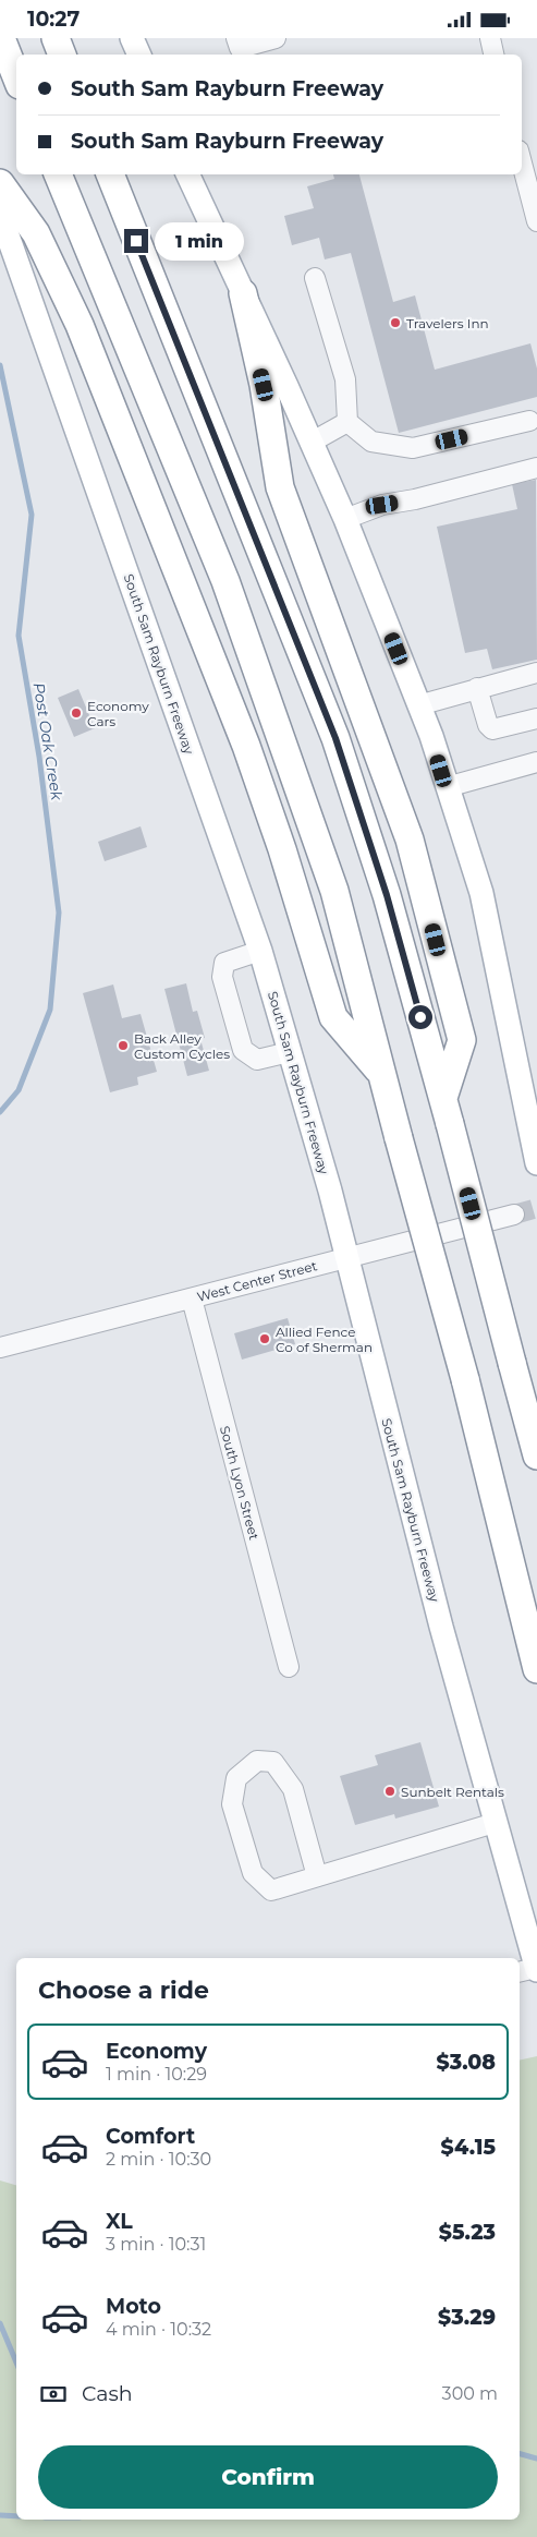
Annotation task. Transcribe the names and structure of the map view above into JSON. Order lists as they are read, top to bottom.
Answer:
{
  "streets": {
    "main road": ["South Sam Rayburn Freeway"],
    "street": ["West Center Street", "South Lyon Street"]
  },
  "crossings": [
    ["South Sam Rayburn Freeway", "West Center Street"],
    ["West Center Street", "South Lyon Street"]
  ],
  "water": ["Post Oak Creek"],
  "places": [
    "Travelers Inn",
    "Economy Cars",
    "Back Alley Custom Cycles",
    "Allied Fence Co of Sherman",
    "Sunbelt Rentals"
  ],
  "page": {
    "status": "10:27",
    "banner": ["South Sam Rayburn Freeway", "South Sam Rayburn Freeway"],
    "bubble": "1 min",
    "heading": "Choose a ride",
    "list": [
      {
        "name": "Economy",
        "note": "1 min · 10:29",
        "value": "$3.08"
      },
      {
        "name": "Comfort",
        "note": "2 min · 10:30",
        "value": "$4.15"
      },
      {
        "name": "XL",
        "note": "3 min · 10:31",
        "value": "$5.23"
      },
      {
        "name": "Moto",
        "note": "4 min · 10:32",
        "value": "$3.29"
      }
    ],
    "pay": ["Cash", "300 m"],
    "buttons": "Confirm"
  }
}
